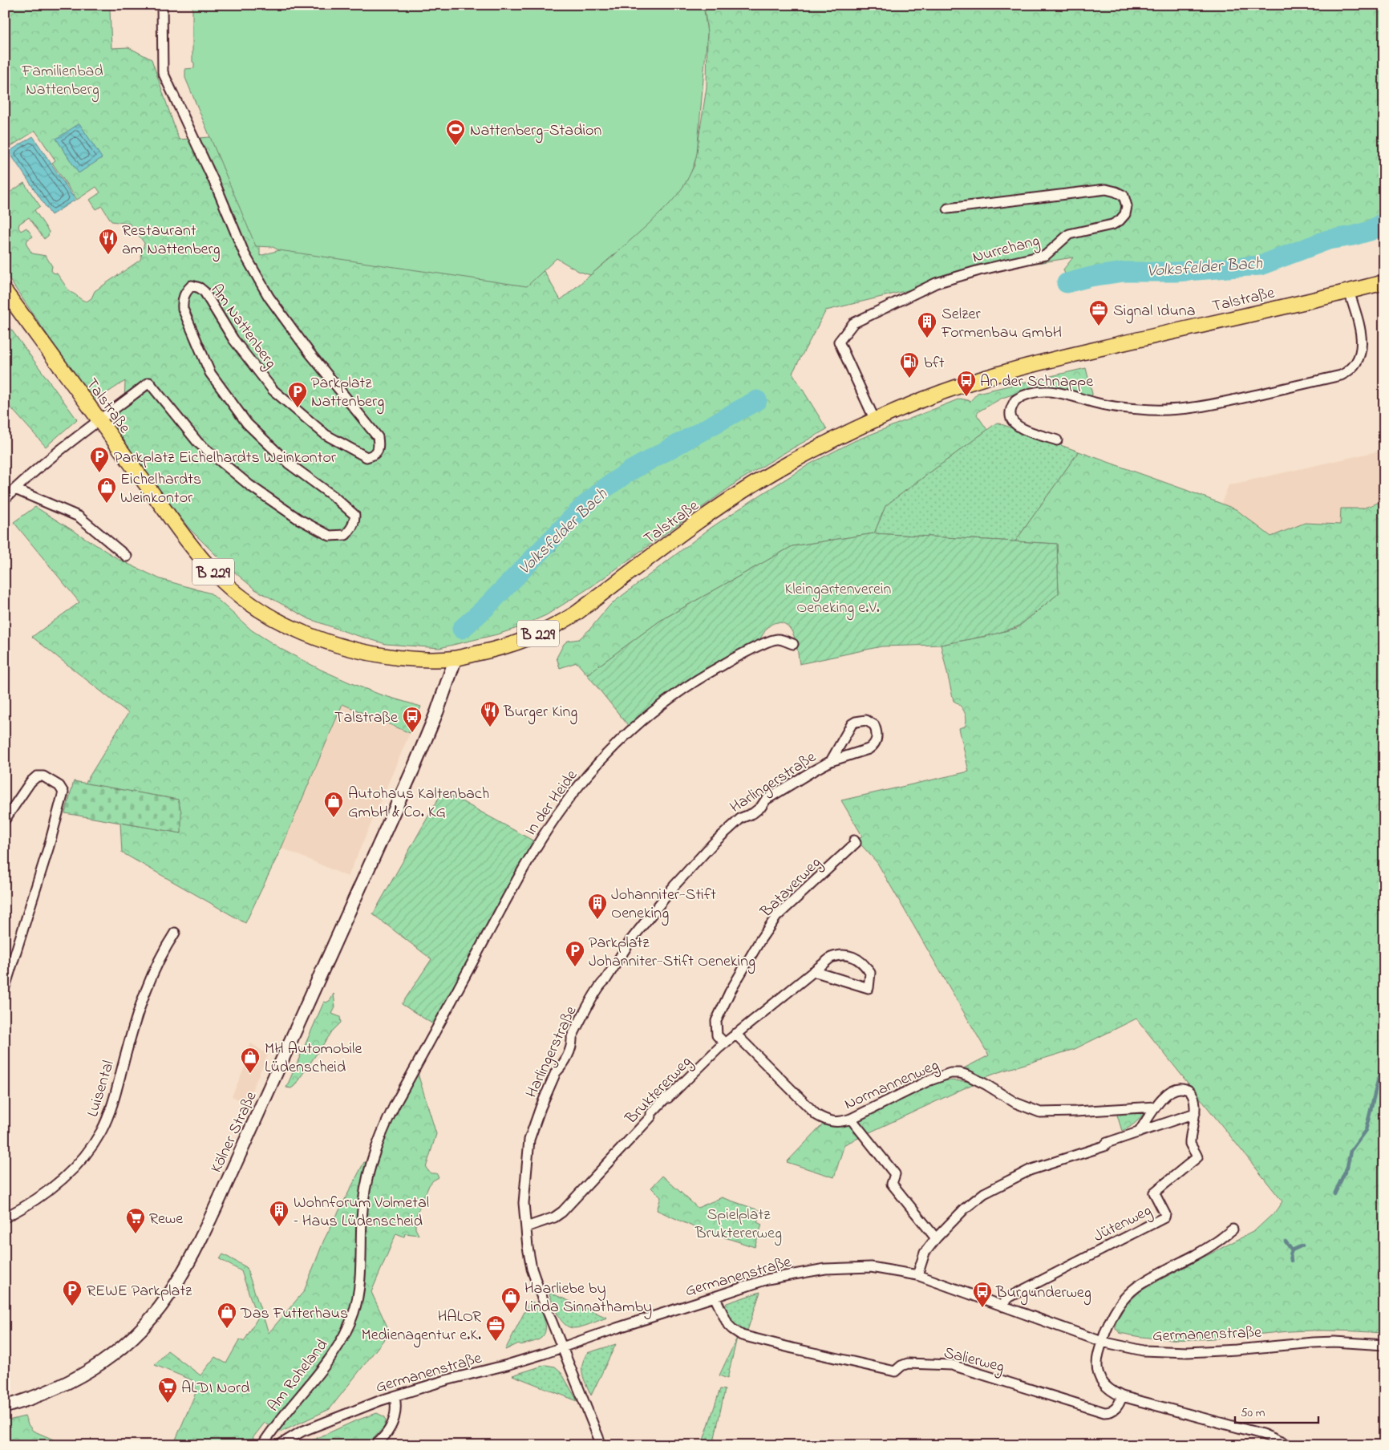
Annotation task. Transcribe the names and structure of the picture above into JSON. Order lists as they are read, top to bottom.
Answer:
{
  "streets": {
    "main road": ["Talstraße", "B 229", "Kölner Straße"],
    "street": [
      "Nurrehang",
      "Am Nattenberg",
      "Harlingerstraße",
      "In der Heide",
      "Bataverweg",
      "Normannenweg",
      "Luisental",
      "Bruktererweg",
      "Jütenweg",
      "Germanenstraße",
      "Salierweg",
      "Am Roheland"
    ]
  },
  "crossings": [
    ["Nurrehang", "Talstraße"],
    ["Talstraße", "Am Nattenberg"],
    ["Talstraße", "Kölner Straße"],
    ["Harlingerstraße", "Bruktererweg"],
    ["Harlingerstraße", "Germanenstraße"],
    ["In der Heide", "Am Roheland"],
    ["Bataverweg", "Bruktererweg"],
    ["Normannenweg", "Bruktererweg"],
    ["Jütenweg", "Germanenstraße"],
    ["Germanenstraße", "Salierweg"]
  ],
  "water": ["Volksfelder Bach"],
  "parks": ["Familienbad Nattenberg", "Kleingartenverein Oeneking e.V.", "Spielplatz Bruktererweg"],
  "places": {
    "sports": ["Nattenberg-Stadion"],
    "restaurant": ["Restaurant am Nattenberg", "Burger King"],
    "office": ["Signal Iduna", "HALOR Medienagentur e.K."],
    "building": ["Selzer Formenbau GmbH", "Johanniter-Stift Oeneking", "Wohnforum Volmetal – Haus Lüdenscheid"],
    "fuel station": ["bft"],
    "bus stop": ["An der Schnappe", "Talstraße", "Burgunderweg"],
    "parking": [
      "Parkplatz Nattenberg",
      "Parkplatz Eichelhardts Weinkontor",
      "Parkplatz Johanniter-Stift Oeneking",
      "REWE Parkplatz"
    ],
    "shop": [
      "Eichelhardts Weinkontor",
      "Autohaus Kaltenbach GmbH & Co. KG",
      "MH Automobile Lüdenscheid",
      "Haarliebe by Linda Sinnathamby",
      "Das Futterhaus"
    ],
    "supermarket": ["Rewe", "ALDI Nord"]
  },
  "scale_bar": "50 m"
}
